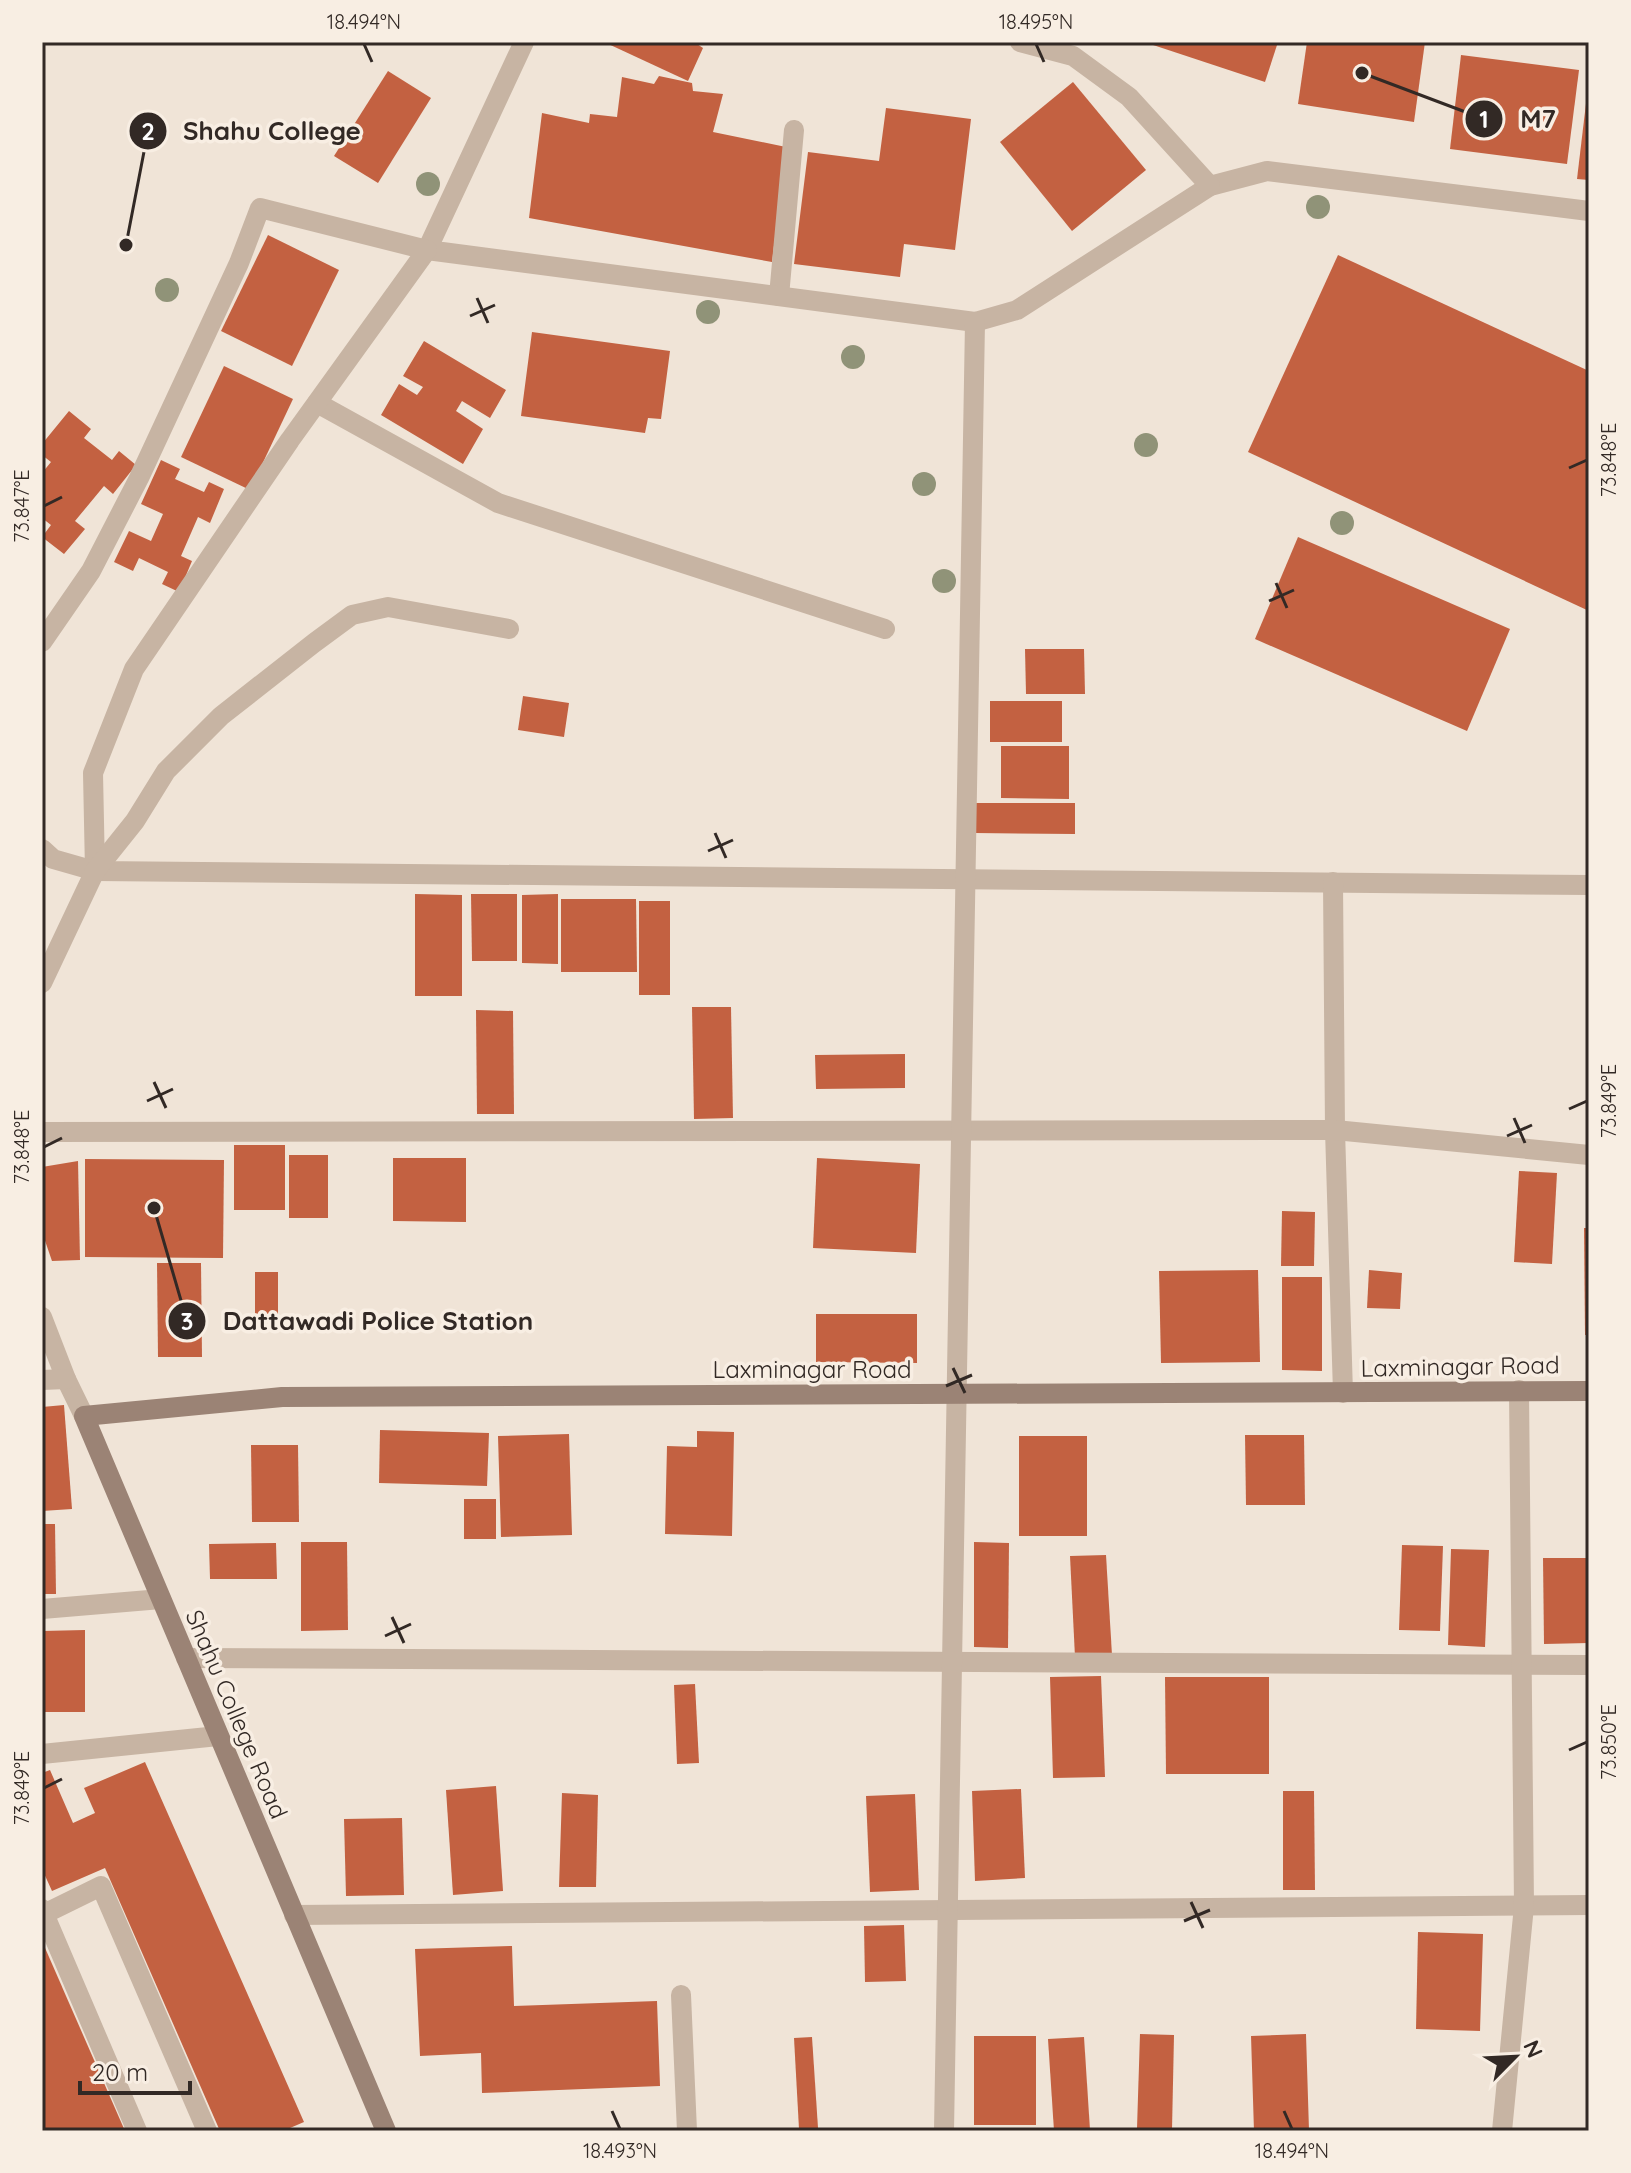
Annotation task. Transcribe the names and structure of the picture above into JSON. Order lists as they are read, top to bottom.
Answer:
{
  "streets": {
    "street": ["Laxminagar Road", "Shahu College Road"]
  },
  "crossings": [
    ["Laxminagar Road", "Shahu College Road"]
  ],
  "places": ["M7", "Shahu College", "Dattawadi Police Station"],
  "scale_bar": "20 m",
  "north": "top right",
  "coordinates": [
    "18.494°N",
    "18.495°N",
    "73.848°E",
    "73.847°E",
    "73.849°E",
    "73.850°E",
    "18.493°N"
  ]
}
